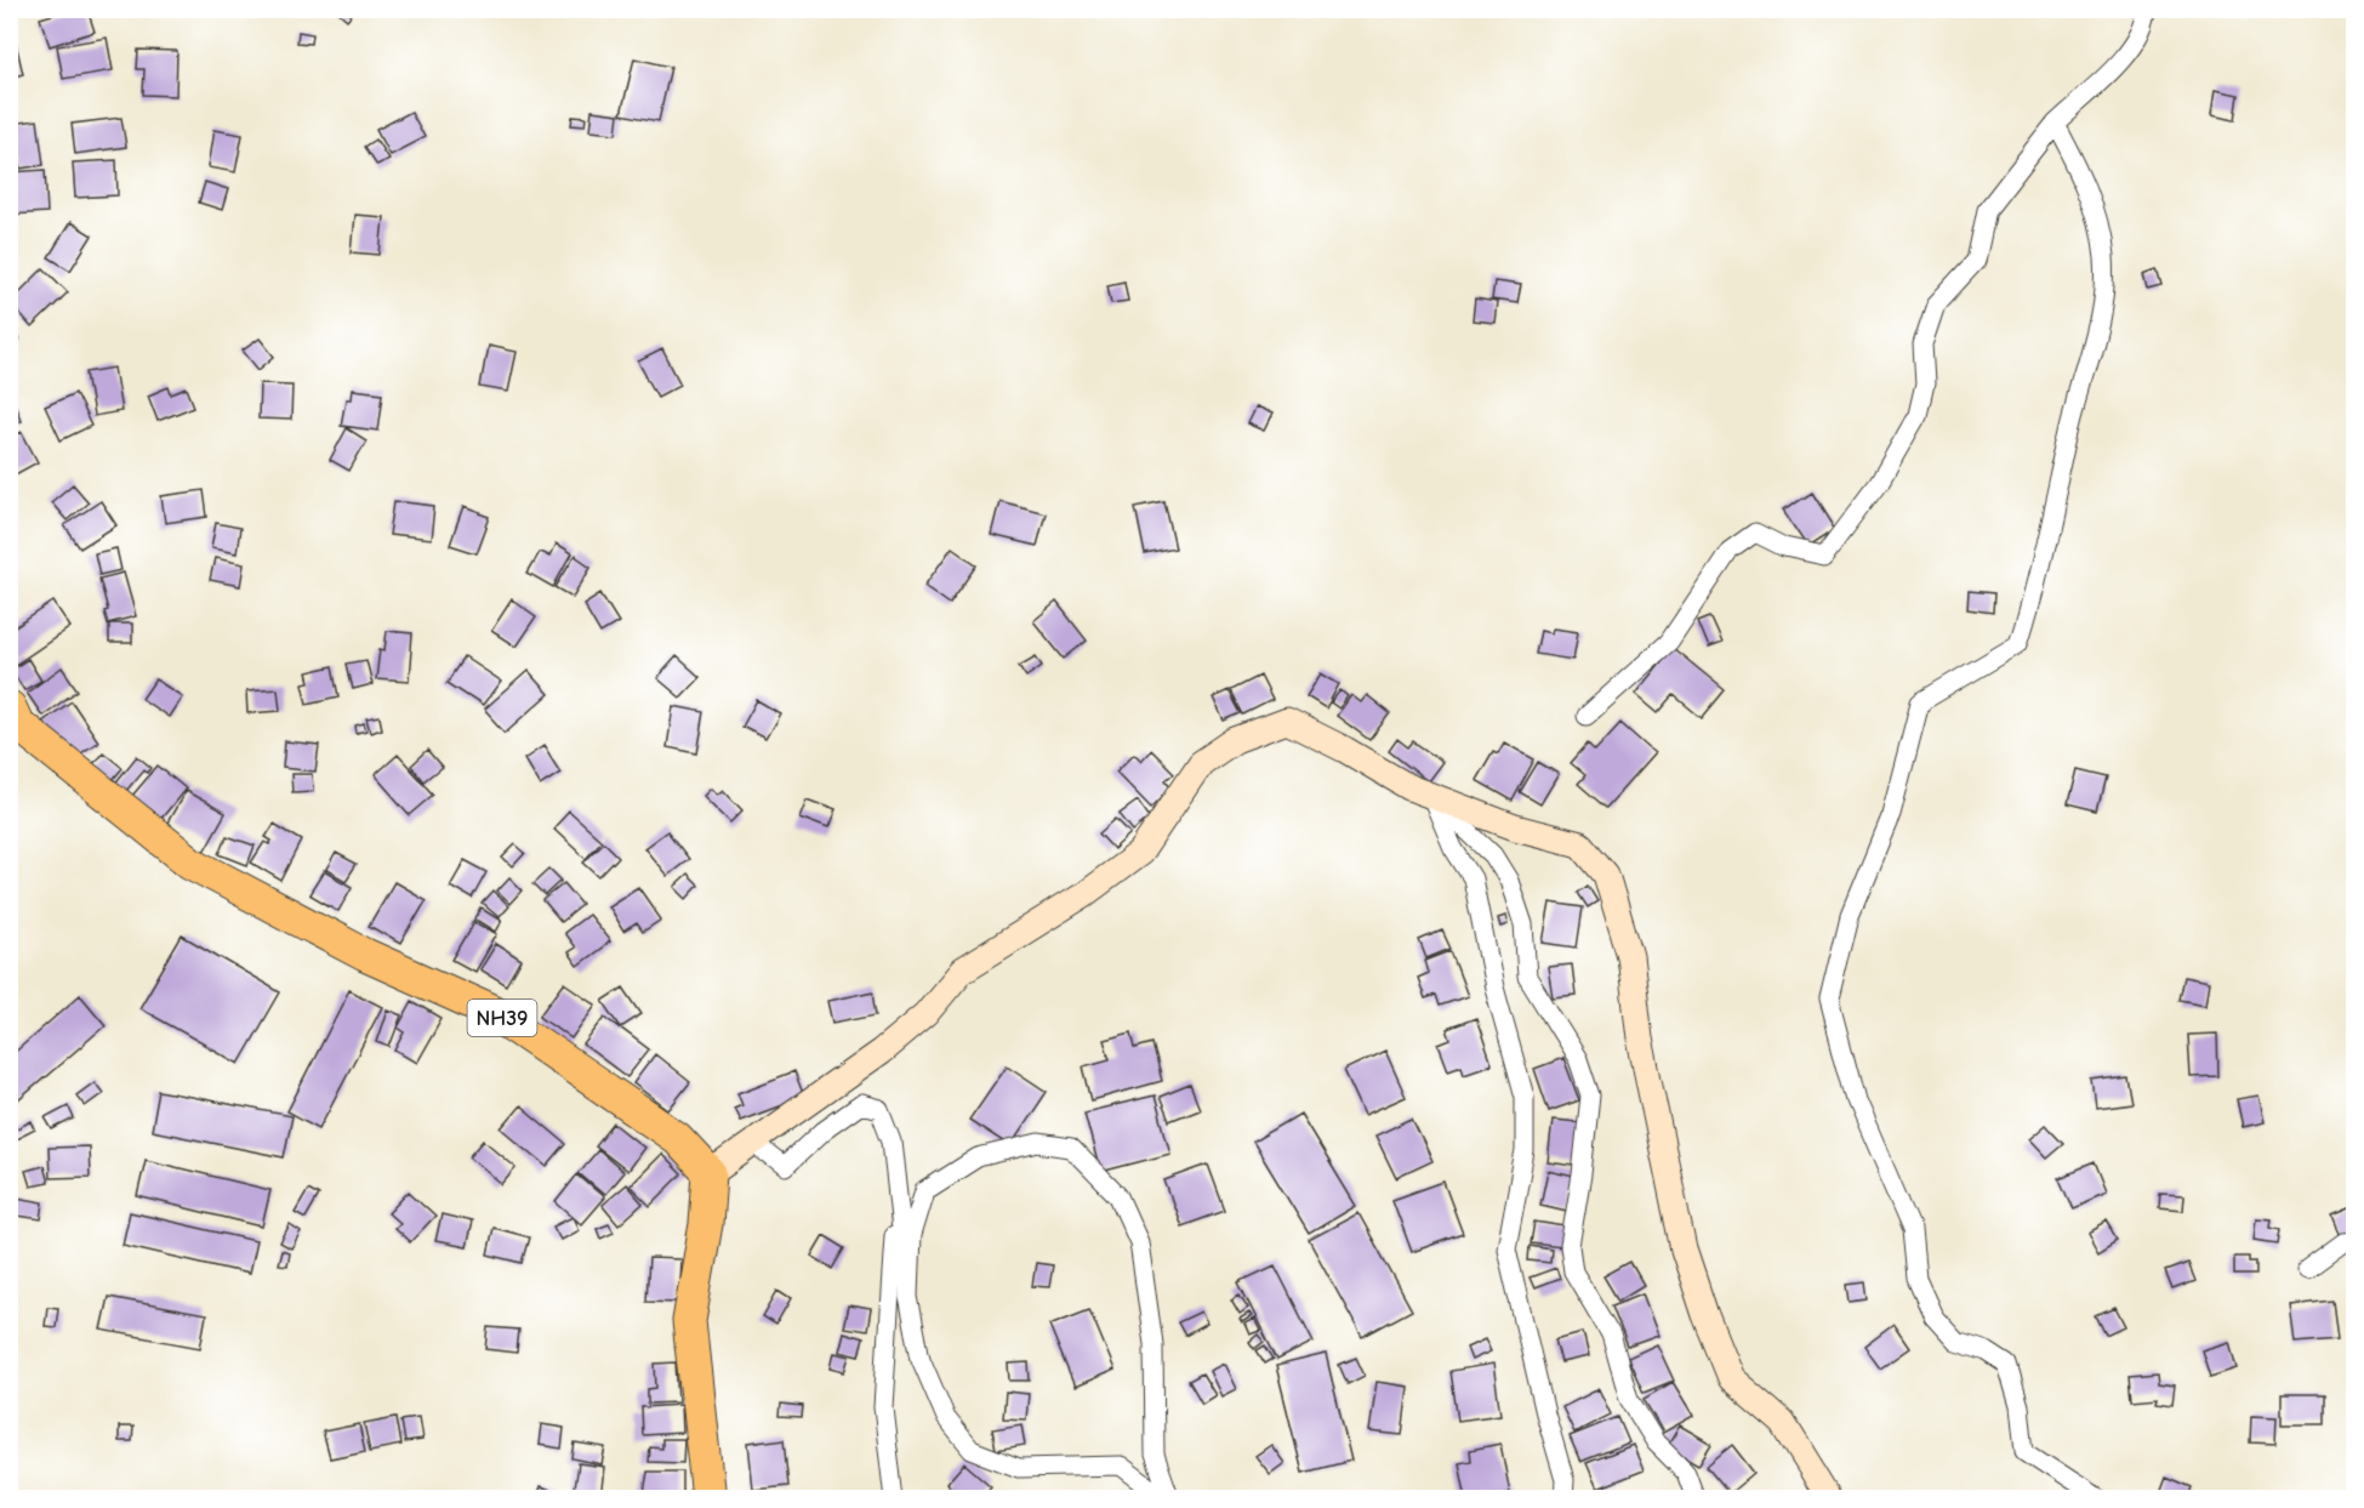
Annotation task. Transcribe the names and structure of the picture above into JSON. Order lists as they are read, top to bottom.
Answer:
{
  "streets": {
    "highway": ["NH39"]
  }
}
